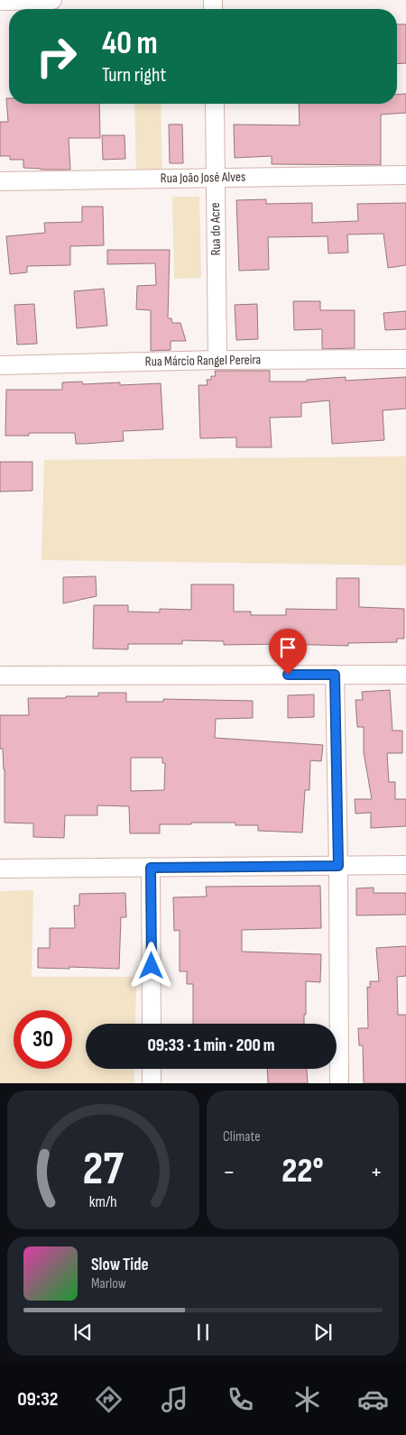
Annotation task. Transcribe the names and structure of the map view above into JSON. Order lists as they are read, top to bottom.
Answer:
{
  "streets": {
    "street": ["Rua João José Alves", "Rua do Acre", "Rua Márcio Rangel Pereira"]
  },
  "crossings": [
    ["Rua João José Alves", "Rua do Acre"],
    ["Rua do Acre", "Rua Márcio Rangel Pereira"]
  ],
  "page": {
    "turn": ["40 m", "Turn right"],
    "limit": "30",
    "trip": "09:33 · 1 min · 200 m",
    "tile": "Climate",
    "heat": ["−", "22°", "+"],
    "song": ["Slow Tide", "Marlow"],
    "tabs": "09:32",
    "gauge": ["27", "km/h"]
  }
}
